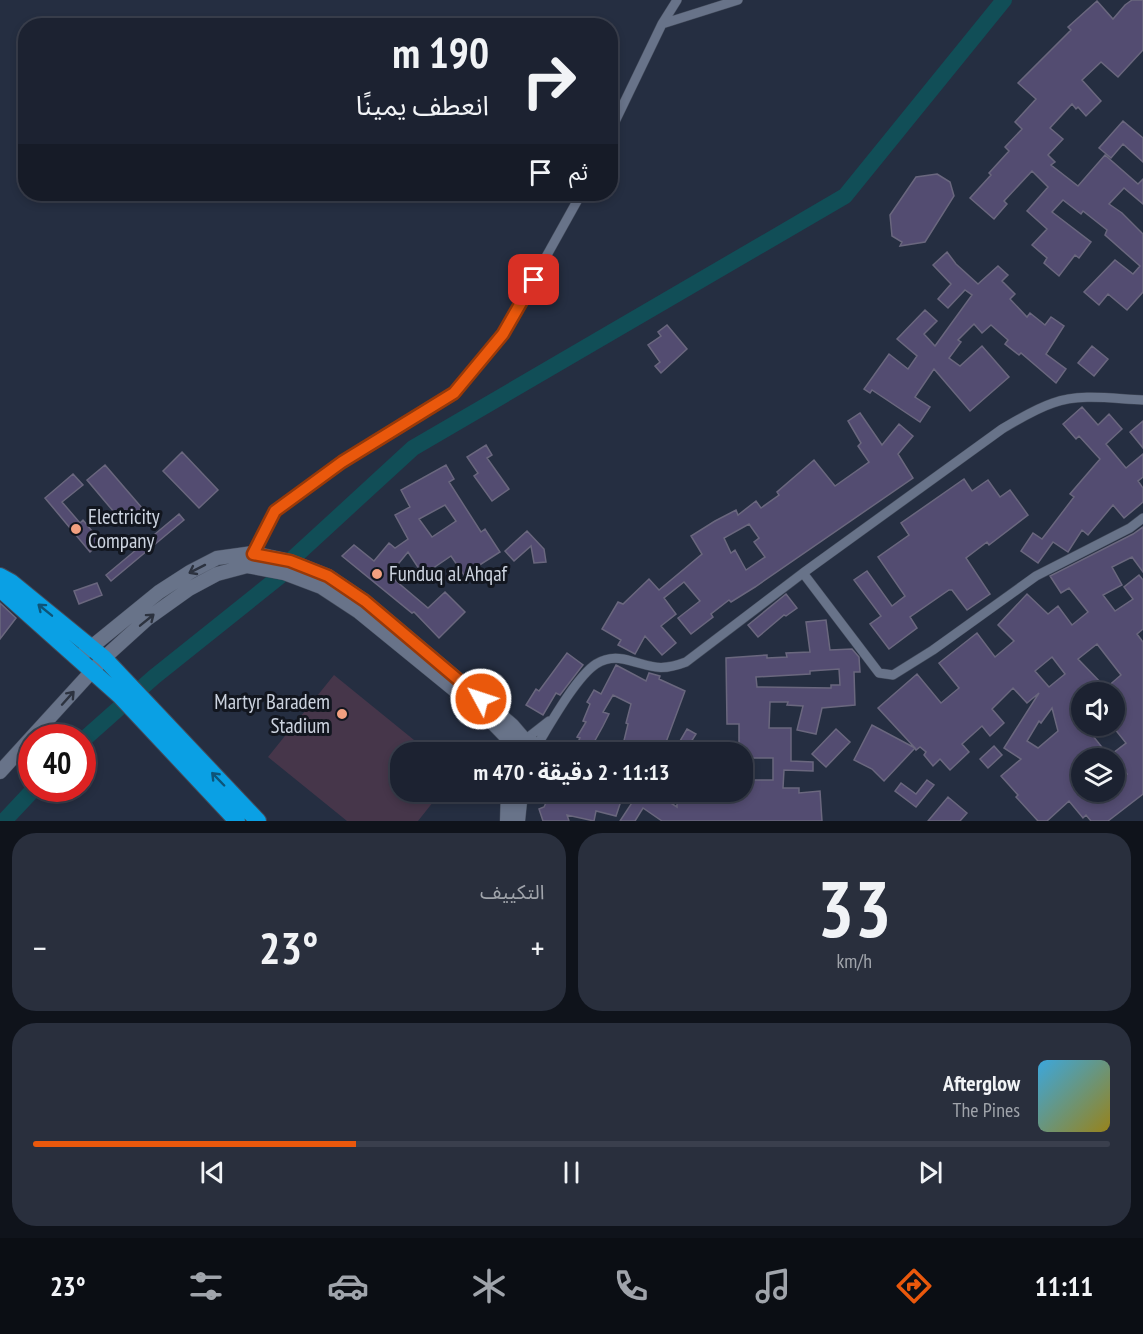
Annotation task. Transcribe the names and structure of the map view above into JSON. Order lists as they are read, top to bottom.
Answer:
{
  "places": ["Electricity Company", "Funduq al Ahqaf", "Martyr Baradem Stadium"],
  "page": {
    "turn": ["190 m", "انعطف يمينًا"],
    "then": "ثم",
    "limit": "40",
    "trip": "11:13 · 2 دقيقة · 470 m",
    "tile": [
      ["33", "km/h"],
      "التكييف"
    ],
    "heat": ["−", "23°", "+"],
    "song": ["Afterglow", "The Pines"],
    "tabs": ["11:11", "23°"]
  }
}
